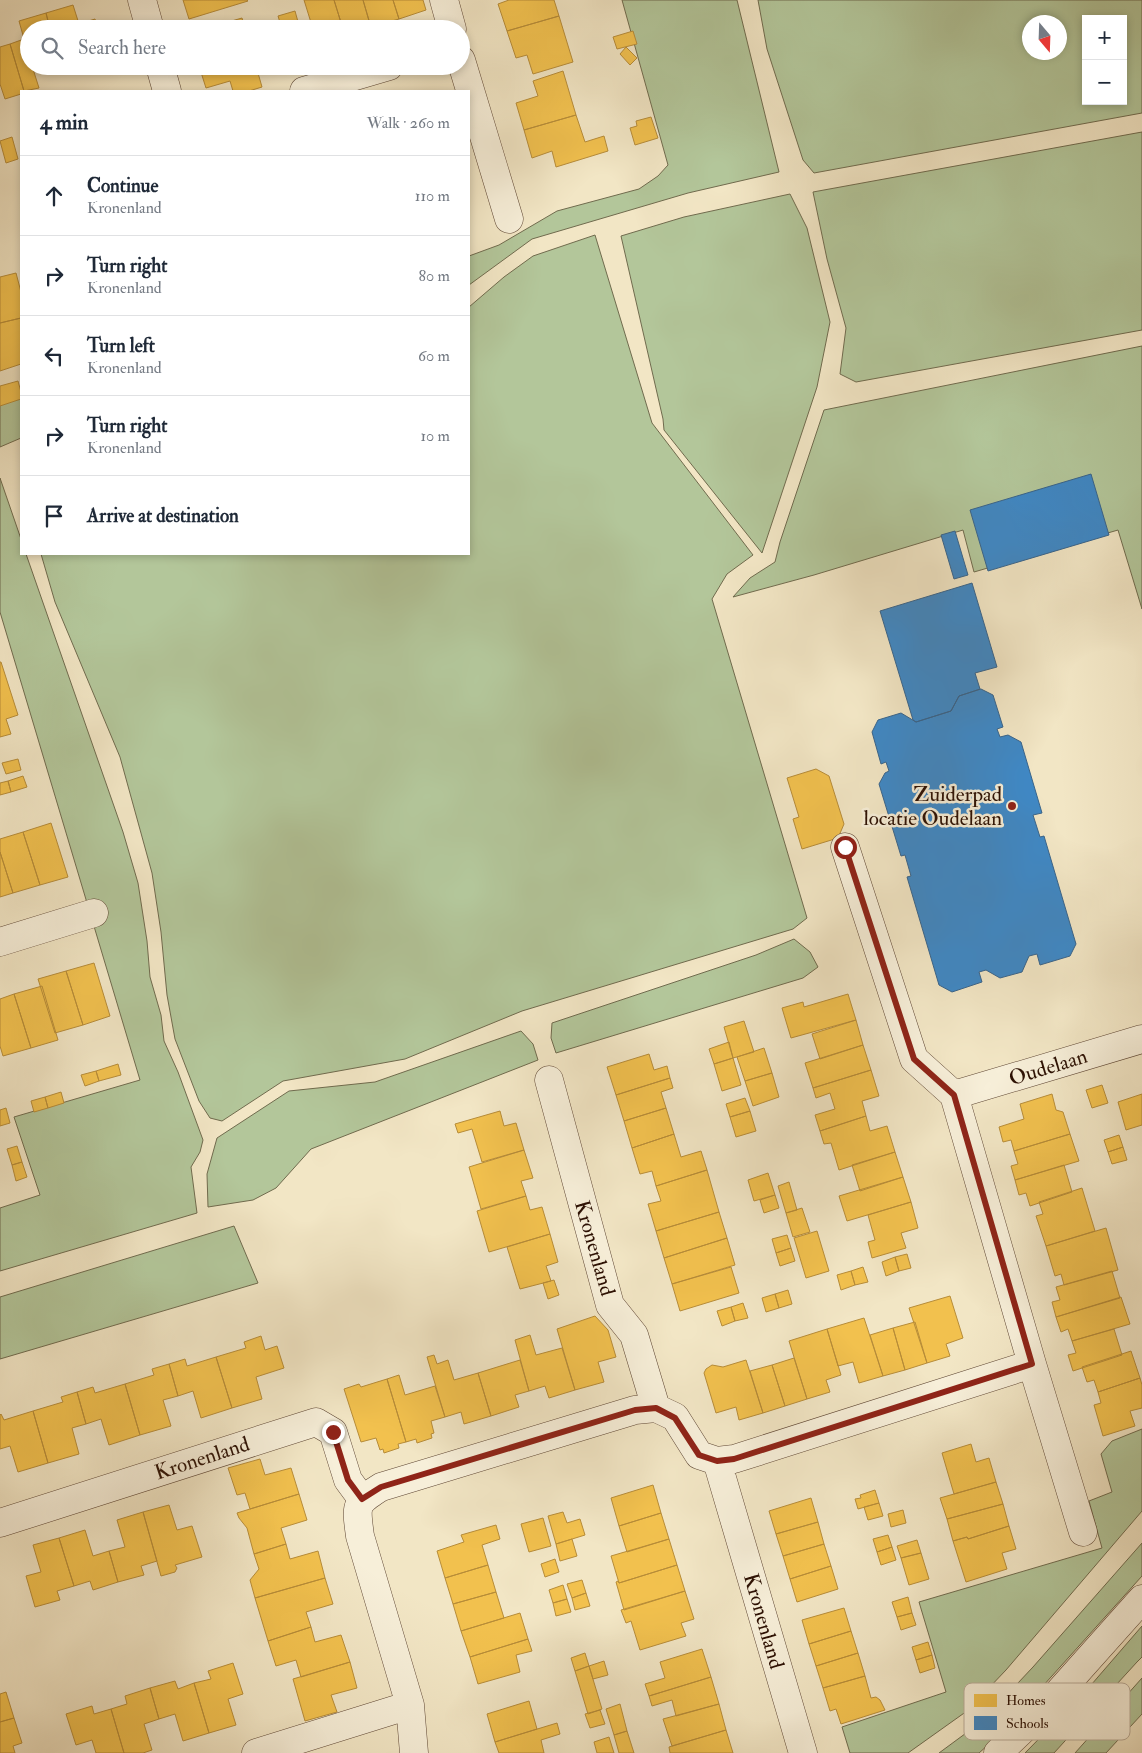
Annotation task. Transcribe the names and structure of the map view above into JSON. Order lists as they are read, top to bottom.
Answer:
{
  "streets": {
    "street": ["Oudelaan", "Kronenland"]
  },
  "places": ["Zuiderpad locatie Oudelaan"],
  "legend": ["Homes", "Schools"],
  "north": "bottom",
  "page": {
    "map_buttons": ["+", "−"],
    "search": "Search here",
    "heading": ["4 min", "Walk · 260 m"],
    "list": [
      ["Continue", "Kronenland", "110 m"],
      ["Turn right", "Kronenland", "80 m"],
      ["Turn left", "Kronenland", "60 m"],
      ["Turn right", "Kronenland", "10 m"],
      "Arrive at destination"
    ]
  }
}
